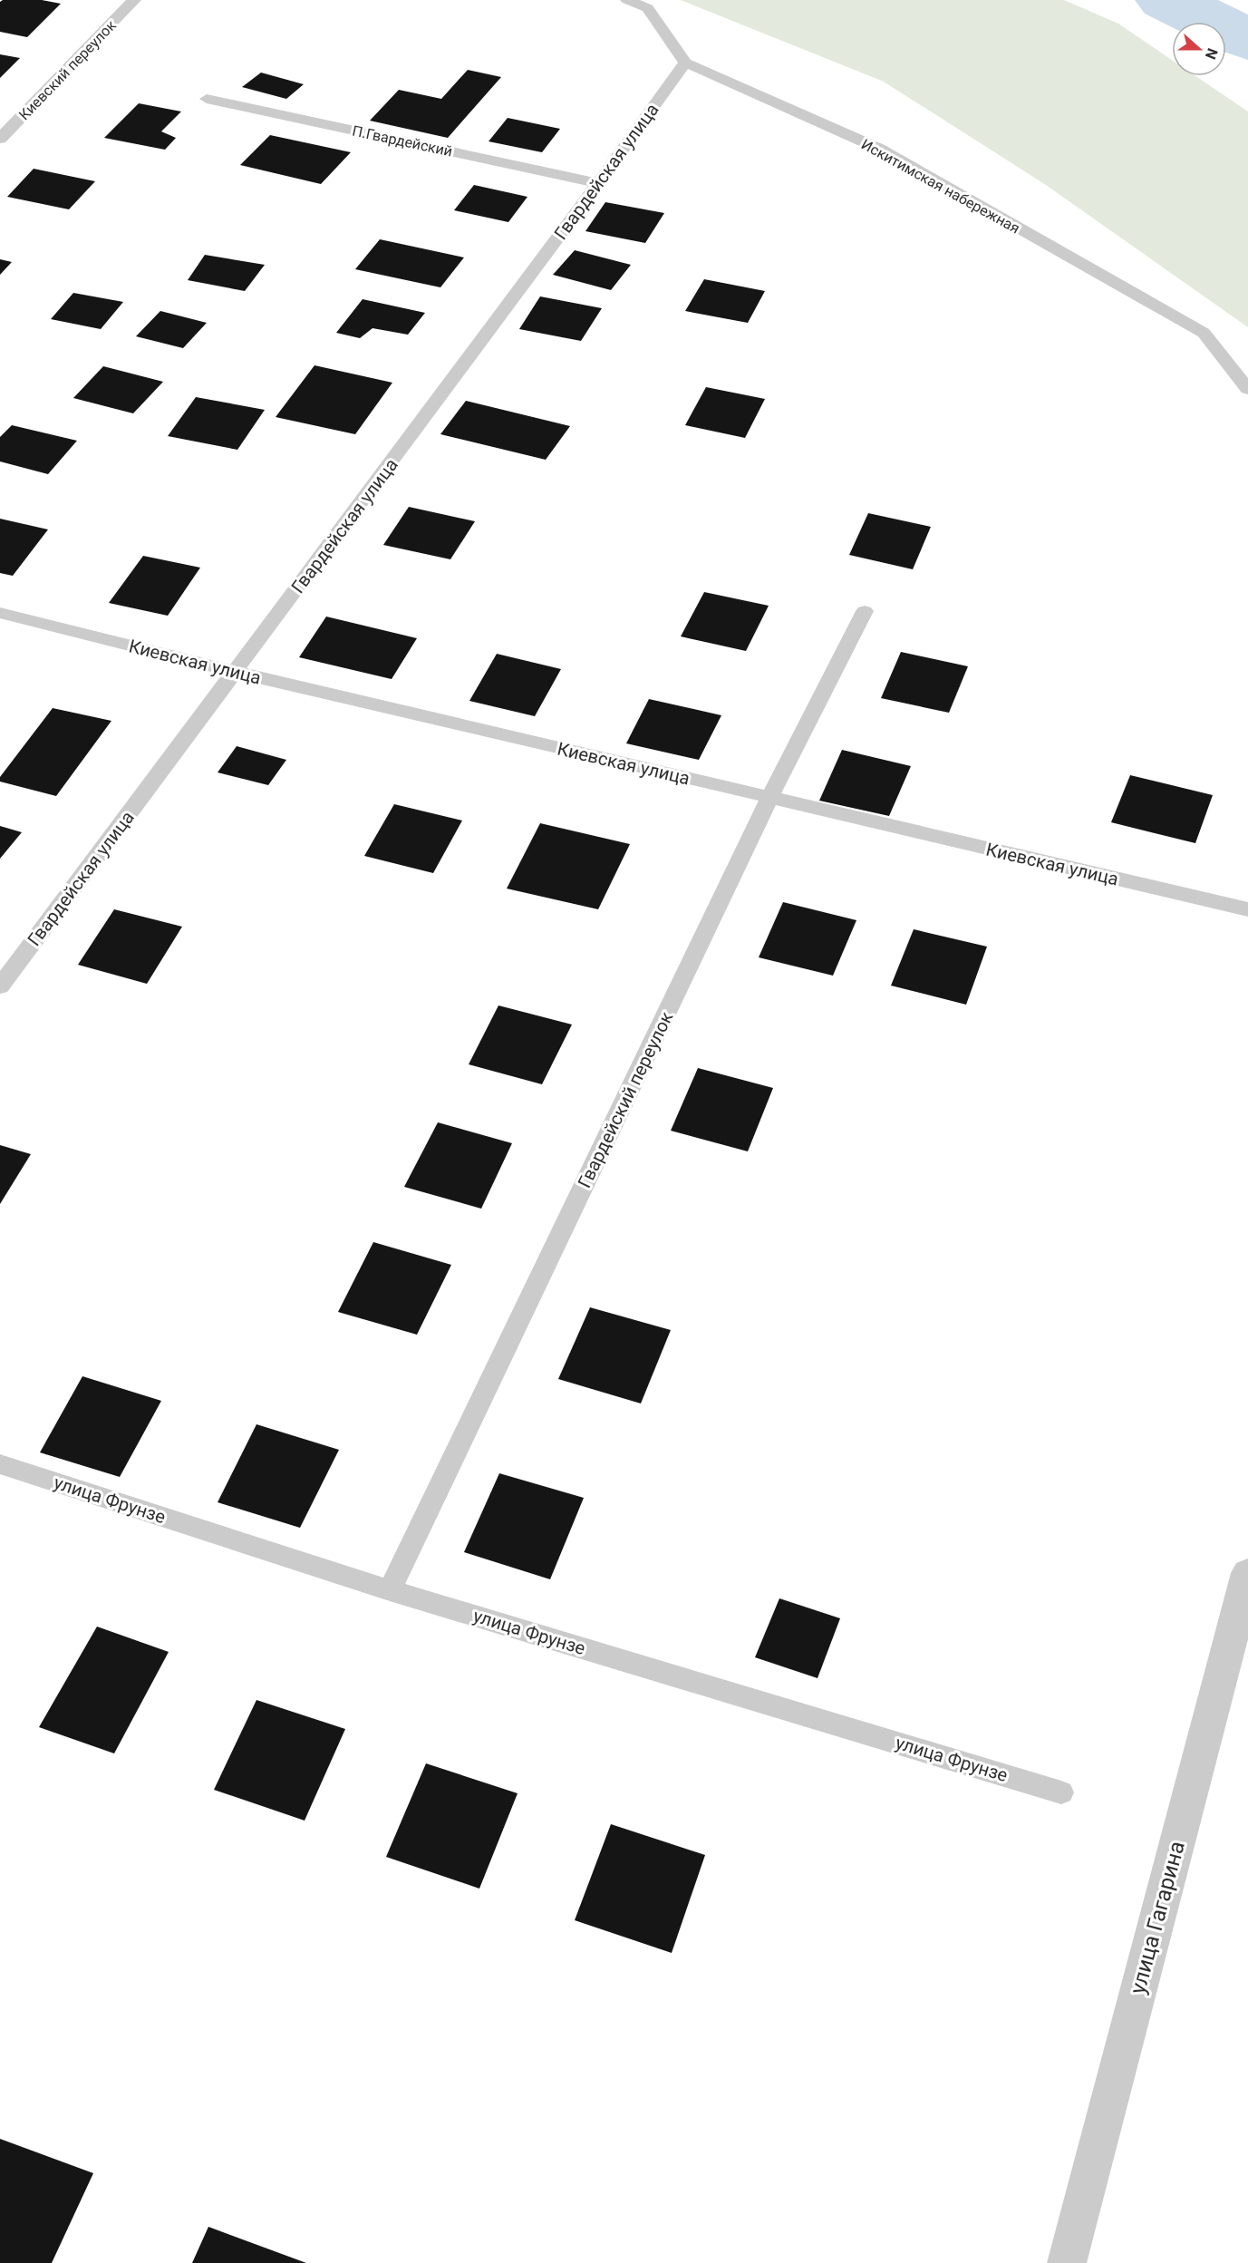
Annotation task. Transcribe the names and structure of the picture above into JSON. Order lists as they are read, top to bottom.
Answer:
{
  "streets": {
    "street": ["улица Гагарина"],
    "lane": [
      "Киевский переулок",
      "П.Гвардейский",
      "Гвардейская улица",
      "Искитимская набережная",
      "Киевская улица",
      "Гвардейский переулок",
      "улица Фрунзе"
    ]
  },
  "crossings": [
    ["П.Гвардейский", "Гвардейская улица"],
    ["Гвардейская улица", "Искитимская набережная"],
    ["Гвардейская улица", "Киевская улица"],
    ["Киевская улица", "Гвардейский переулок"],
    ["Гвардейский переулок", "улица Фрунзе"]
  ],
  "north": "right"
}
